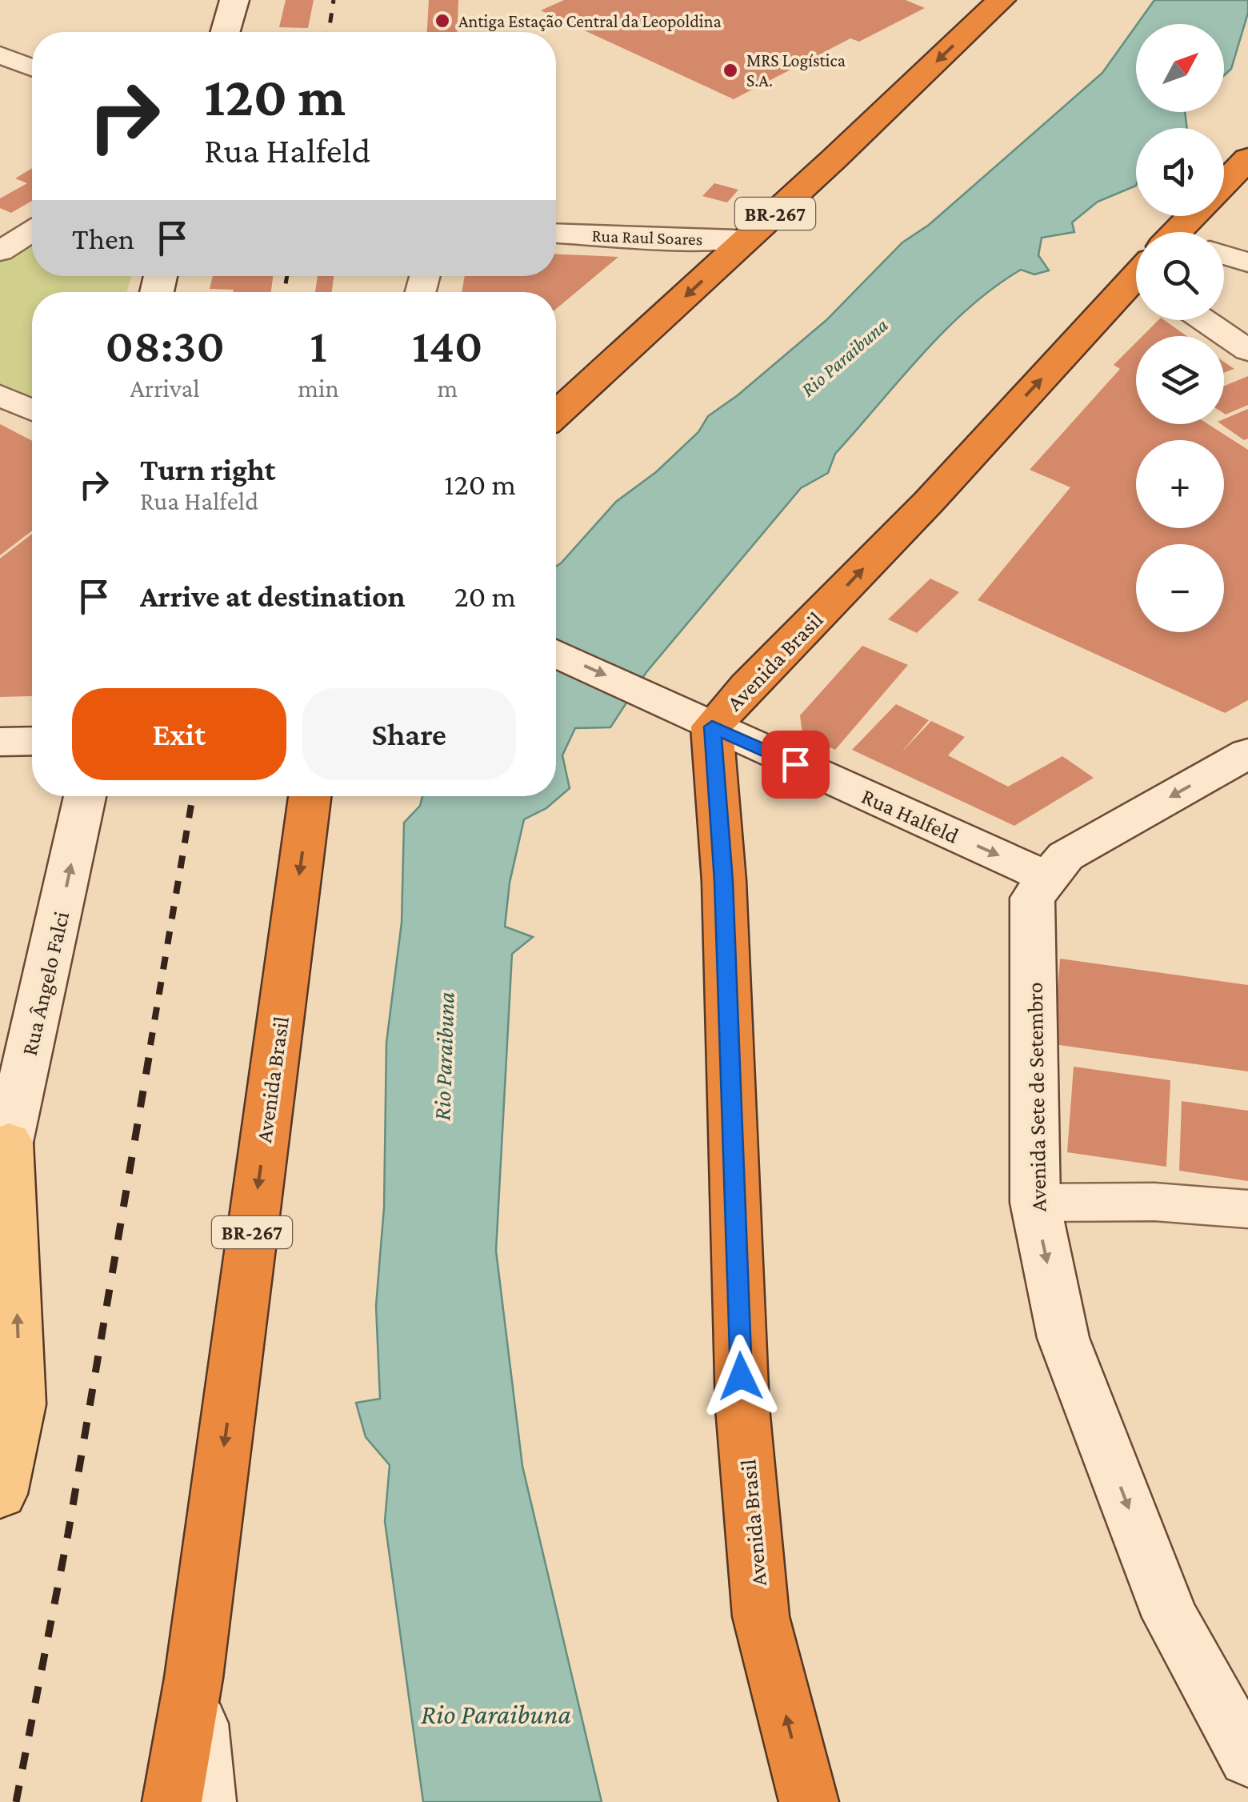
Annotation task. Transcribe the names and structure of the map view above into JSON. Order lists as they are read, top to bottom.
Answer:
{
  "streets": {
    "highway": ["BR-267", "Avenida Brasil"],
    "street": [
      "Rua Raul Soares",
      "Rua Halfeld",
      "Rua Ângelo Falci",
      "Avenida Sete de Setembro"
    ]
  },
  "crossings": [
    ["BR-267", "Rua Raul Soares"],
    ["BR-267", "Avenida Brasil"],
    ["Avenida Brasil", "Rua Halfeld"],
    ["Rua Halfeld", "Avenida Sete de Setembro"]
  ],
  "one_way": ["Rua Halfeld", "Rua Ângelo Falci", "Avenida Sete de Setembro"],
  "water": ["Rio Paraibuna"],
  "places": ["Antiga Estação Central da Leopoldina", "MRS Logística S.A."],
  "north": "top right",
  "page": {
    "map_buttons": ["+", "−"],
    "turn": ["120 m", "Rua Halfeld"],
    "then": "Then",
    "eta": [
      "08:30",
      "Arrival",
      "1",
      "min",
      "140",
      "m"
    ],
    "list": [
      {
        "name": "Turn right",
        "note": "Rua Halfeld",
        "value": "120 m"
      },
      {
        "name": "Arrive at destination",
        "value": "20 m"
      }
    ],
    "buttons": ["Exit", "Share"]
  }
}
